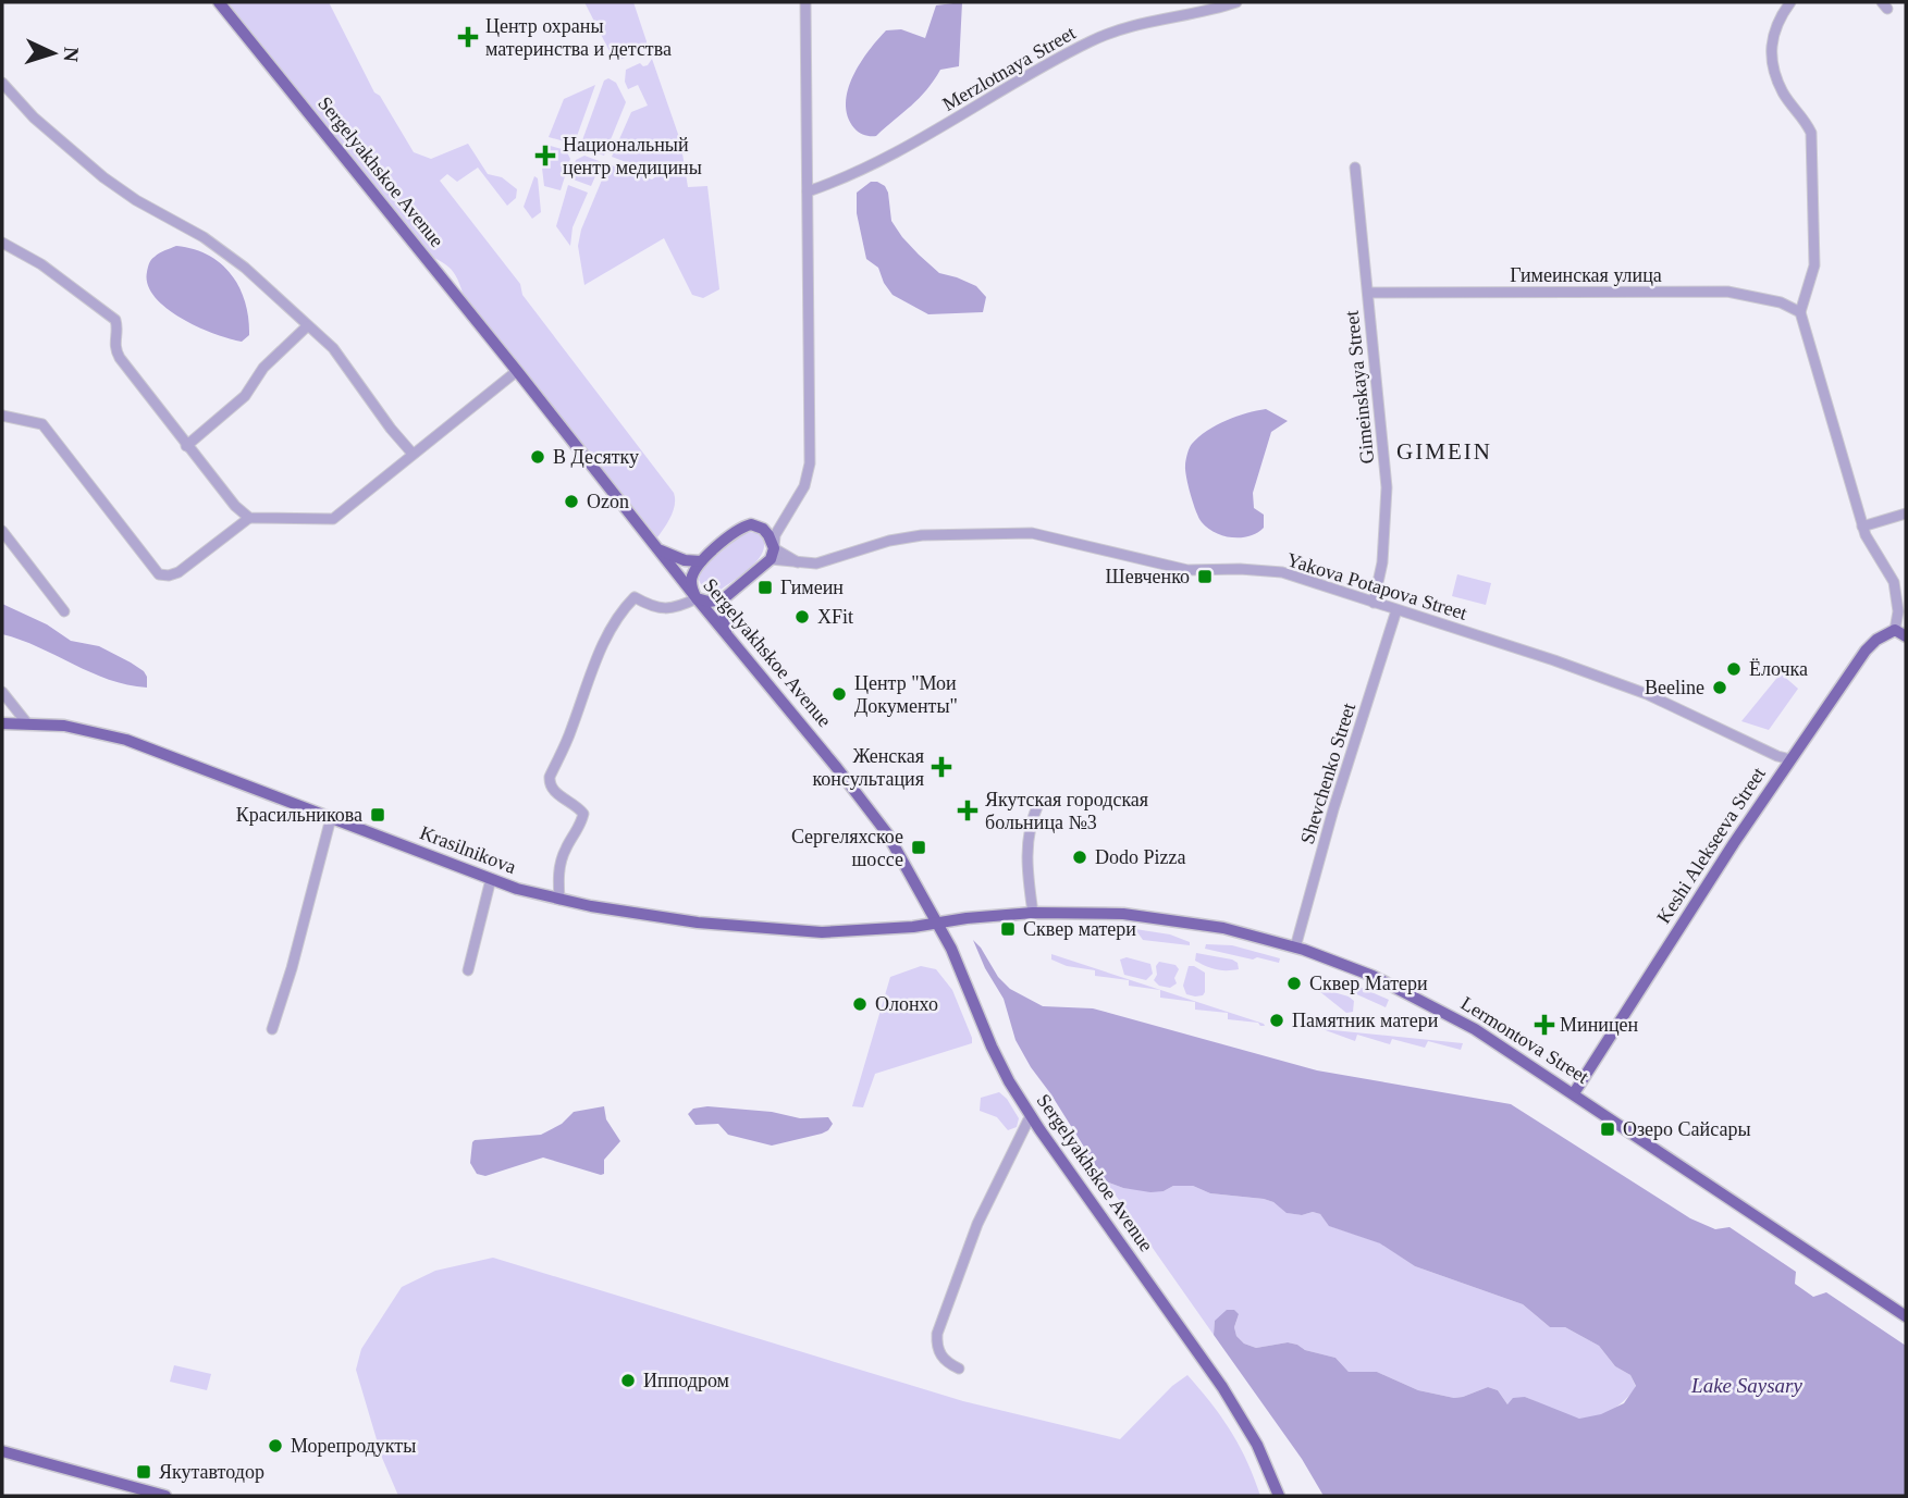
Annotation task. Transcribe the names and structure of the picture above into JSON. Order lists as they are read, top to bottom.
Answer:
{
  "streets": {
    "main road": [
      "Sergelyakhskoe Avenue",
      "Keshi Alekseeva Street",
      "Krasilnikova",
      "Lermontova Street"
    ],
    "street": [
      "Merzlotnaya Street",
      "Гимеинская улица",
      "Gimeinskaya Street",
      "Yakova Potapova Street",
      "Shevchenko Street"
    ]
  },
  "crossings": [
    ["Sergelyakhskoe Avenue", "Krasilnikova"],
    ["Sergelyakhskoe Avenue", "Lermontova Street"],
    ["Гимеинская улица", "Gimeinskaya Street"],
    ["Gimeinskaya Street", "Yakova Potapova Street"],
    ["Yakova Potapova Street", "Shevchenko Street"],
    ["Yakova Potapova Street", "Keshi Alekseeva Street"],
    ["Shevchenko Street", "Lermontova Street"],
    ["Keshi Alekseeva Street", "Lermontova Street"],
    ["Krasilnikova", "Lermontova Street"]
  ],
  "districts": ["GIMEIN"],
  "water": ["Lake Saysary"],
  "places": {
    "health": [
      "Центр охраны материнства и детства",
      "Национальный центр медицины",
      "Женская консультация",
      "Якутская городская больница №3",
      "Миницен"
    ],
    "other": [
      "В Десятку",
      "Ozon",
      "XFit",
      "Ёлочка",
      "Beeline",
      "Центр \"Мои Документы\"",
      "Dodo Pizza",
      "Сквер Матери",
      "Олонхо",
      "Памятник матери",
      "Ипподром",
      "Морепродукты"
    ],
    "transit": [
      "Шевченко",
      "Гимеин",
      "Красильникова",
      "Сергеляхское шоссе",
      "Сквер матери",
      "Озеро Сайсары",
      "Якутавтодор"
    ]
  },
  "north": "right"
}
